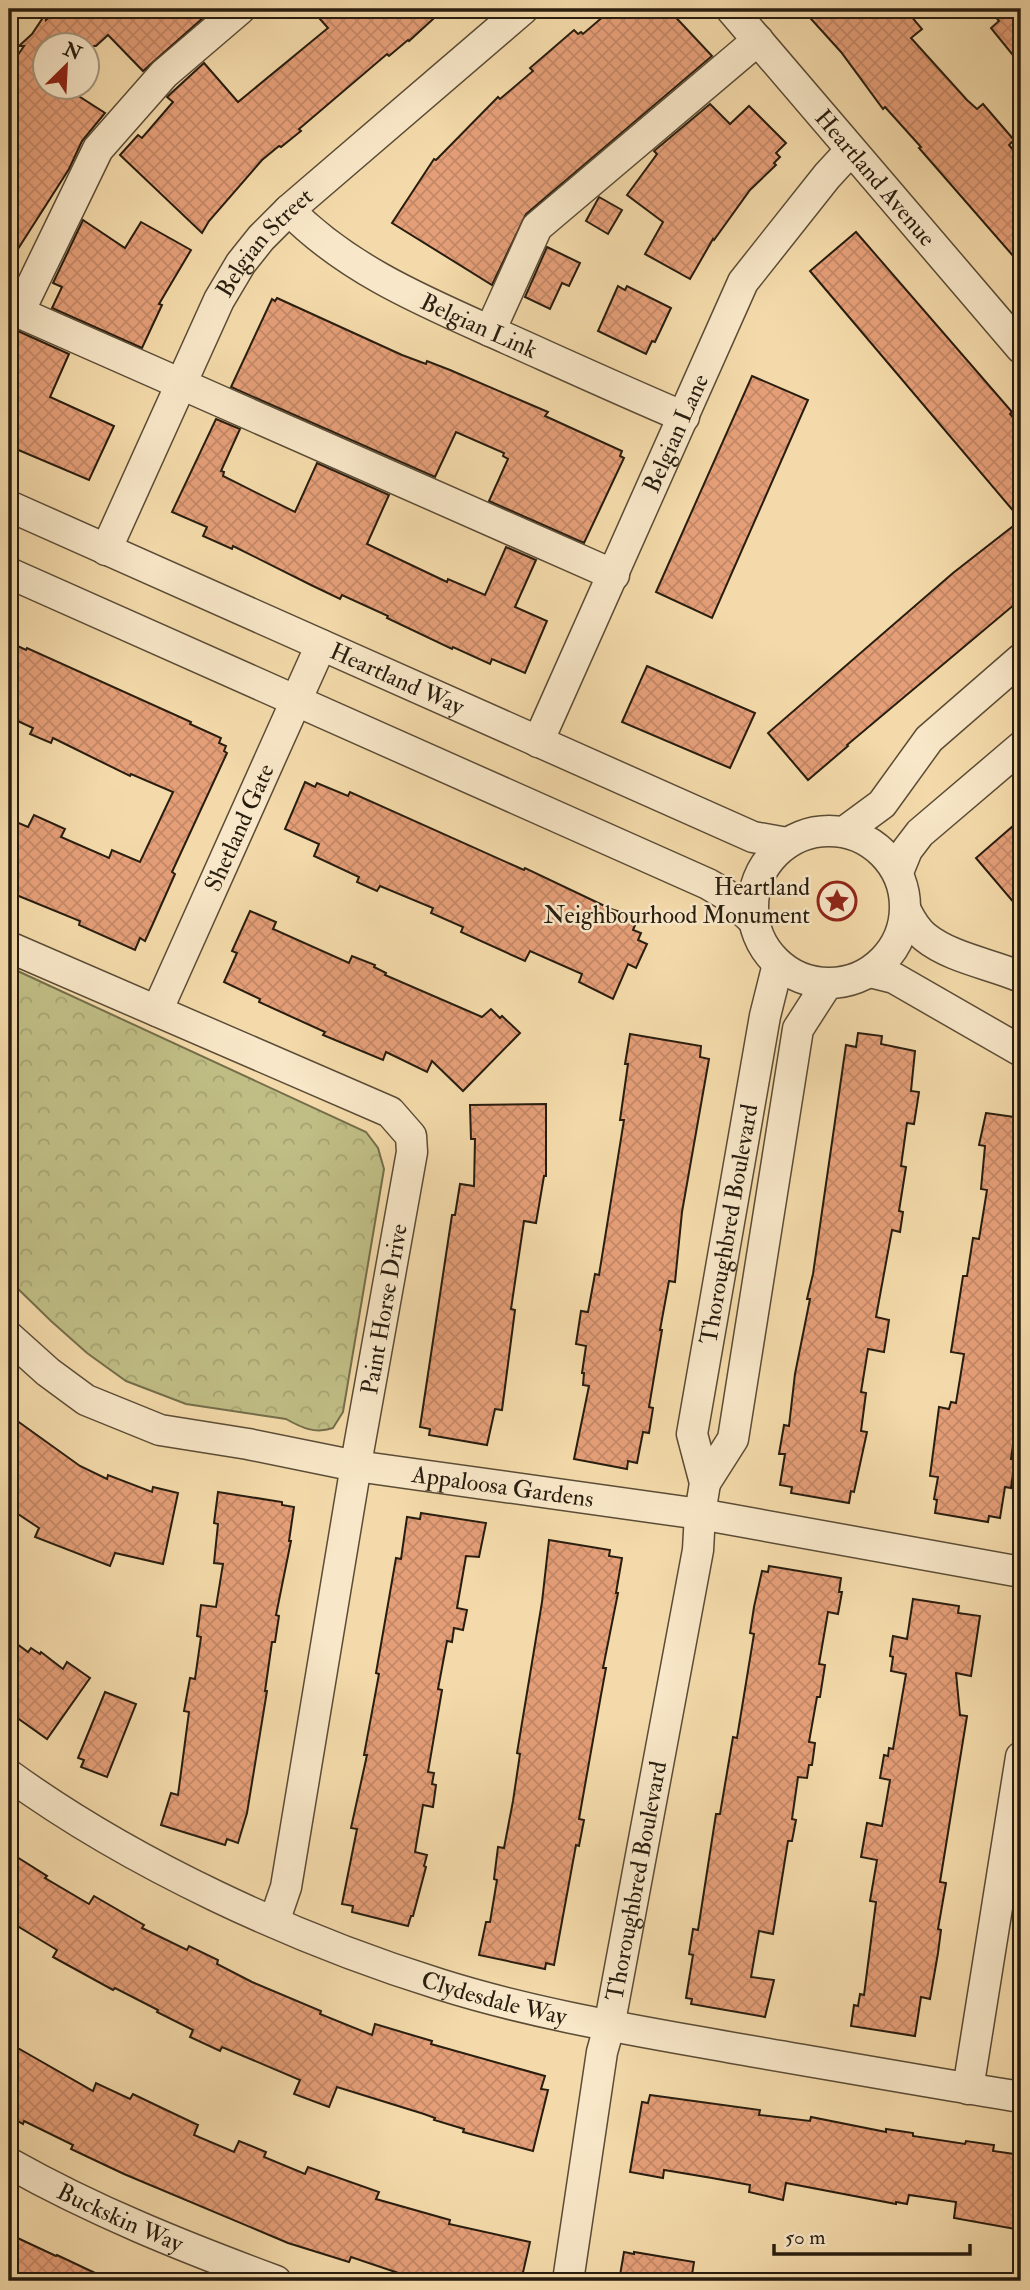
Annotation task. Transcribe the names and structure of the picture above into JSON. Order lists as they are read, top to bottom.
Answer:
{
  "streets": {
    "street": [
      "Heartland Avenue",
      "Belgian Street",
      "Belgian Link",
      "Belgian Lane",
      "Heartland Way",
      "Shetland Gate",
      "Thoroughbred Boulevard",
      "Paint Horse Drive",
      "Appaloosa Gardens",
      "Clydesdale Way",
      "Buckskin Way"
    ]
  },
  "crossings": [
    ["Heartland Avenue", "Belgian Lane"],
    ["Belgian Street", "Belgian Link"],
    ["Belgian Street", "Heartland Way"],
    ["Belgian Link", "Belgian Lane"],
    ["Belgian Lane", "Heartland Way"],
    ["Heartland Way", "Shetland Gate"],
    ["Heartland Way", "Thoroughbred Boulevard"],
    ["Shetland Gate", "Paint Horse Drive"],
    ["Thoroughbred Boulevard", "Appaloosa Gardens"],
    ["Thoroughbred Boulevard", "Clydesdale Way"],
    ["Paint Horse Drive", "Appaloosa Gardens"],
    ["Paint Horse Drive", "Clydesdale Way"]
  ],
  "places": {
    "place": ["Heartland Neighbourhood Monument"]
  },
  "scale_bar": "50 m",
  "north": "top right"
}
